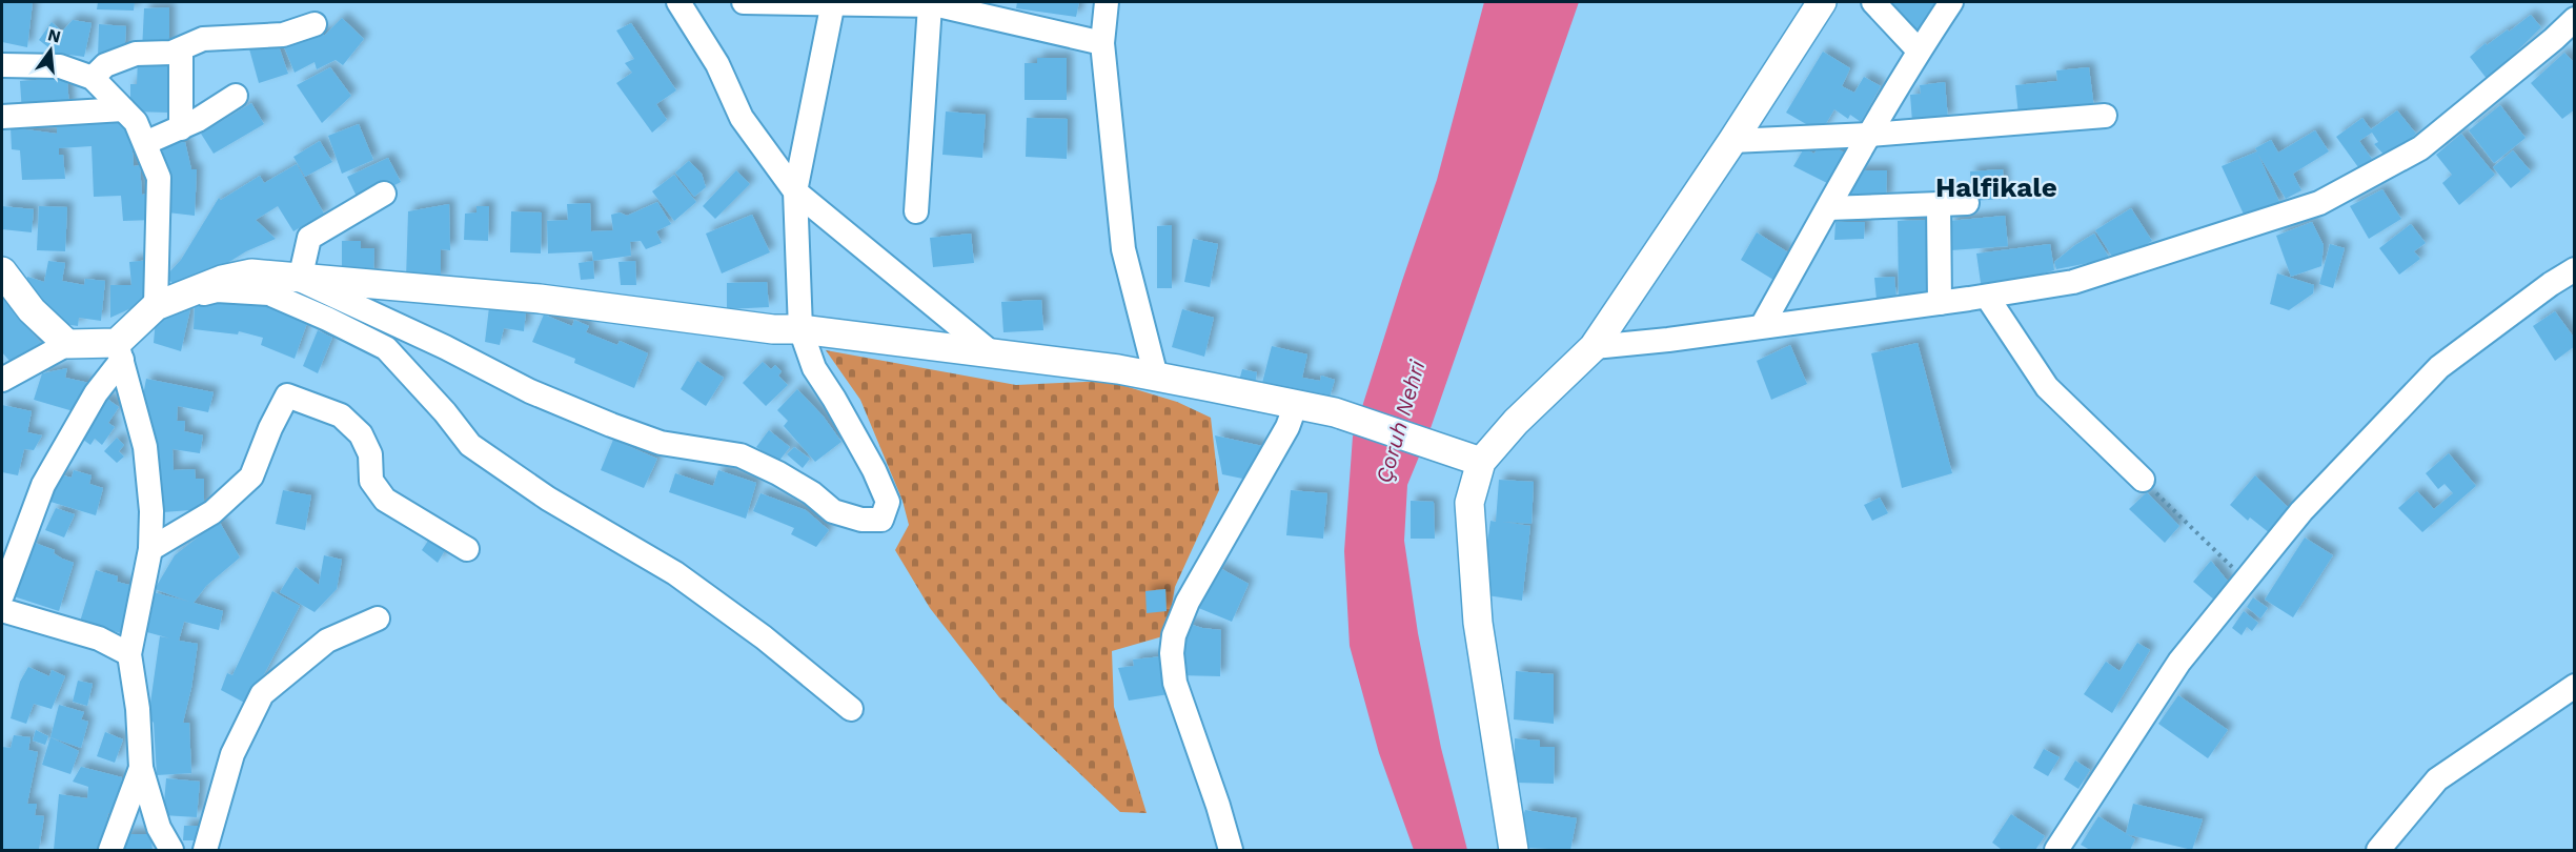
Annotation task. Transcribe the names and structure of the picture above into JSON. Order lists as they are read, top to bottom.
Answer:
{
  "districts": ["Halfikale"],
  "water": ["Çoruh Nehri"],
  "north": "top"
}
